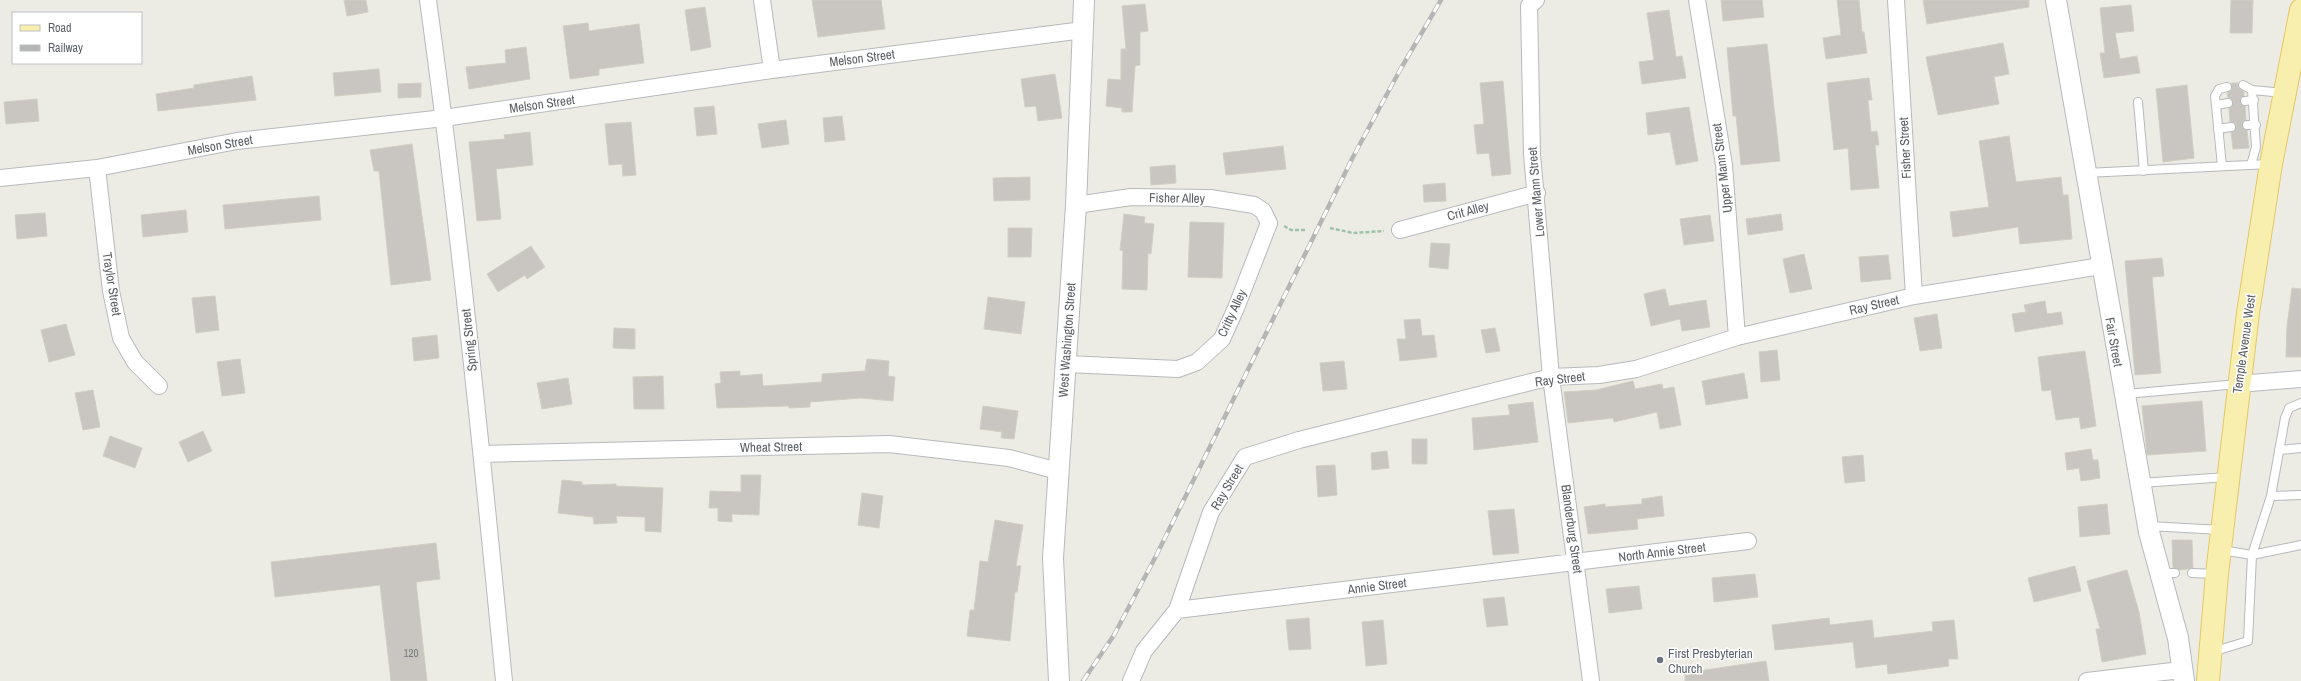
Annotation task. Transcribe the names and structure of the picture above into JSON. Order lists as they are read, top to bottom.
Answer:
{
  "streets": {
    "main road": ["Temple Avenue West"],
    "street": [
      "Melson Street",
      "Fisher Street",
      "Upper Mann Street",
      "Lower Mann Street",
      "Fisher Alley",
      "Crit Alley",
      "Traylor Street",
      "Ray Street",
      "Critty Alley",
      "Spring Street",
      "West Washington Street",
      "Fair Street",
      "Wheat Street",
      "Blanderburg Street",
      "North Annie Street",
      "Annie Street"
    ]
  },
  "crossings": [
    ["Melson Street", "Traylor Street"],
    ["Melson Street", "Spring Street"],
    ["Melson Street", "West Washington Street"],
    ["Fisher Street", "Ray Street"],
    ["Upper Mann Street", "Ray Street"],
    ["Lower Mann Street", "Crit Alley"],
    ["Lower Mann Street", "Ray Street"],
    ["Lower Mann Street", "Blanderburg Street"],
    ["Fisher Alley", "Critty Alley"],
    ["Fisher Alley", "West Washington Street"],
    ["Ray Street", "Fair Street"],
    ["Ray Street", "Blanderburg Street"],
    ["Ray Street", "Annie Street"],
    ["Critty Alley", "West Washington Street"],
    ["Spring Street", "Wheat Street"],
    ["West Washington Street", "Wheat Street"],
    ["Blanderburg Street", "North Annie Street"],
    ["Blanderburg Street", "Annie Street"],
    ["North Annie Street", "Annie Street"]
  ],
  "places": ["First Presbyterian Church"],
  "house_numbers": ["120"],
  "legend": ["Road", "Railway"]
}
